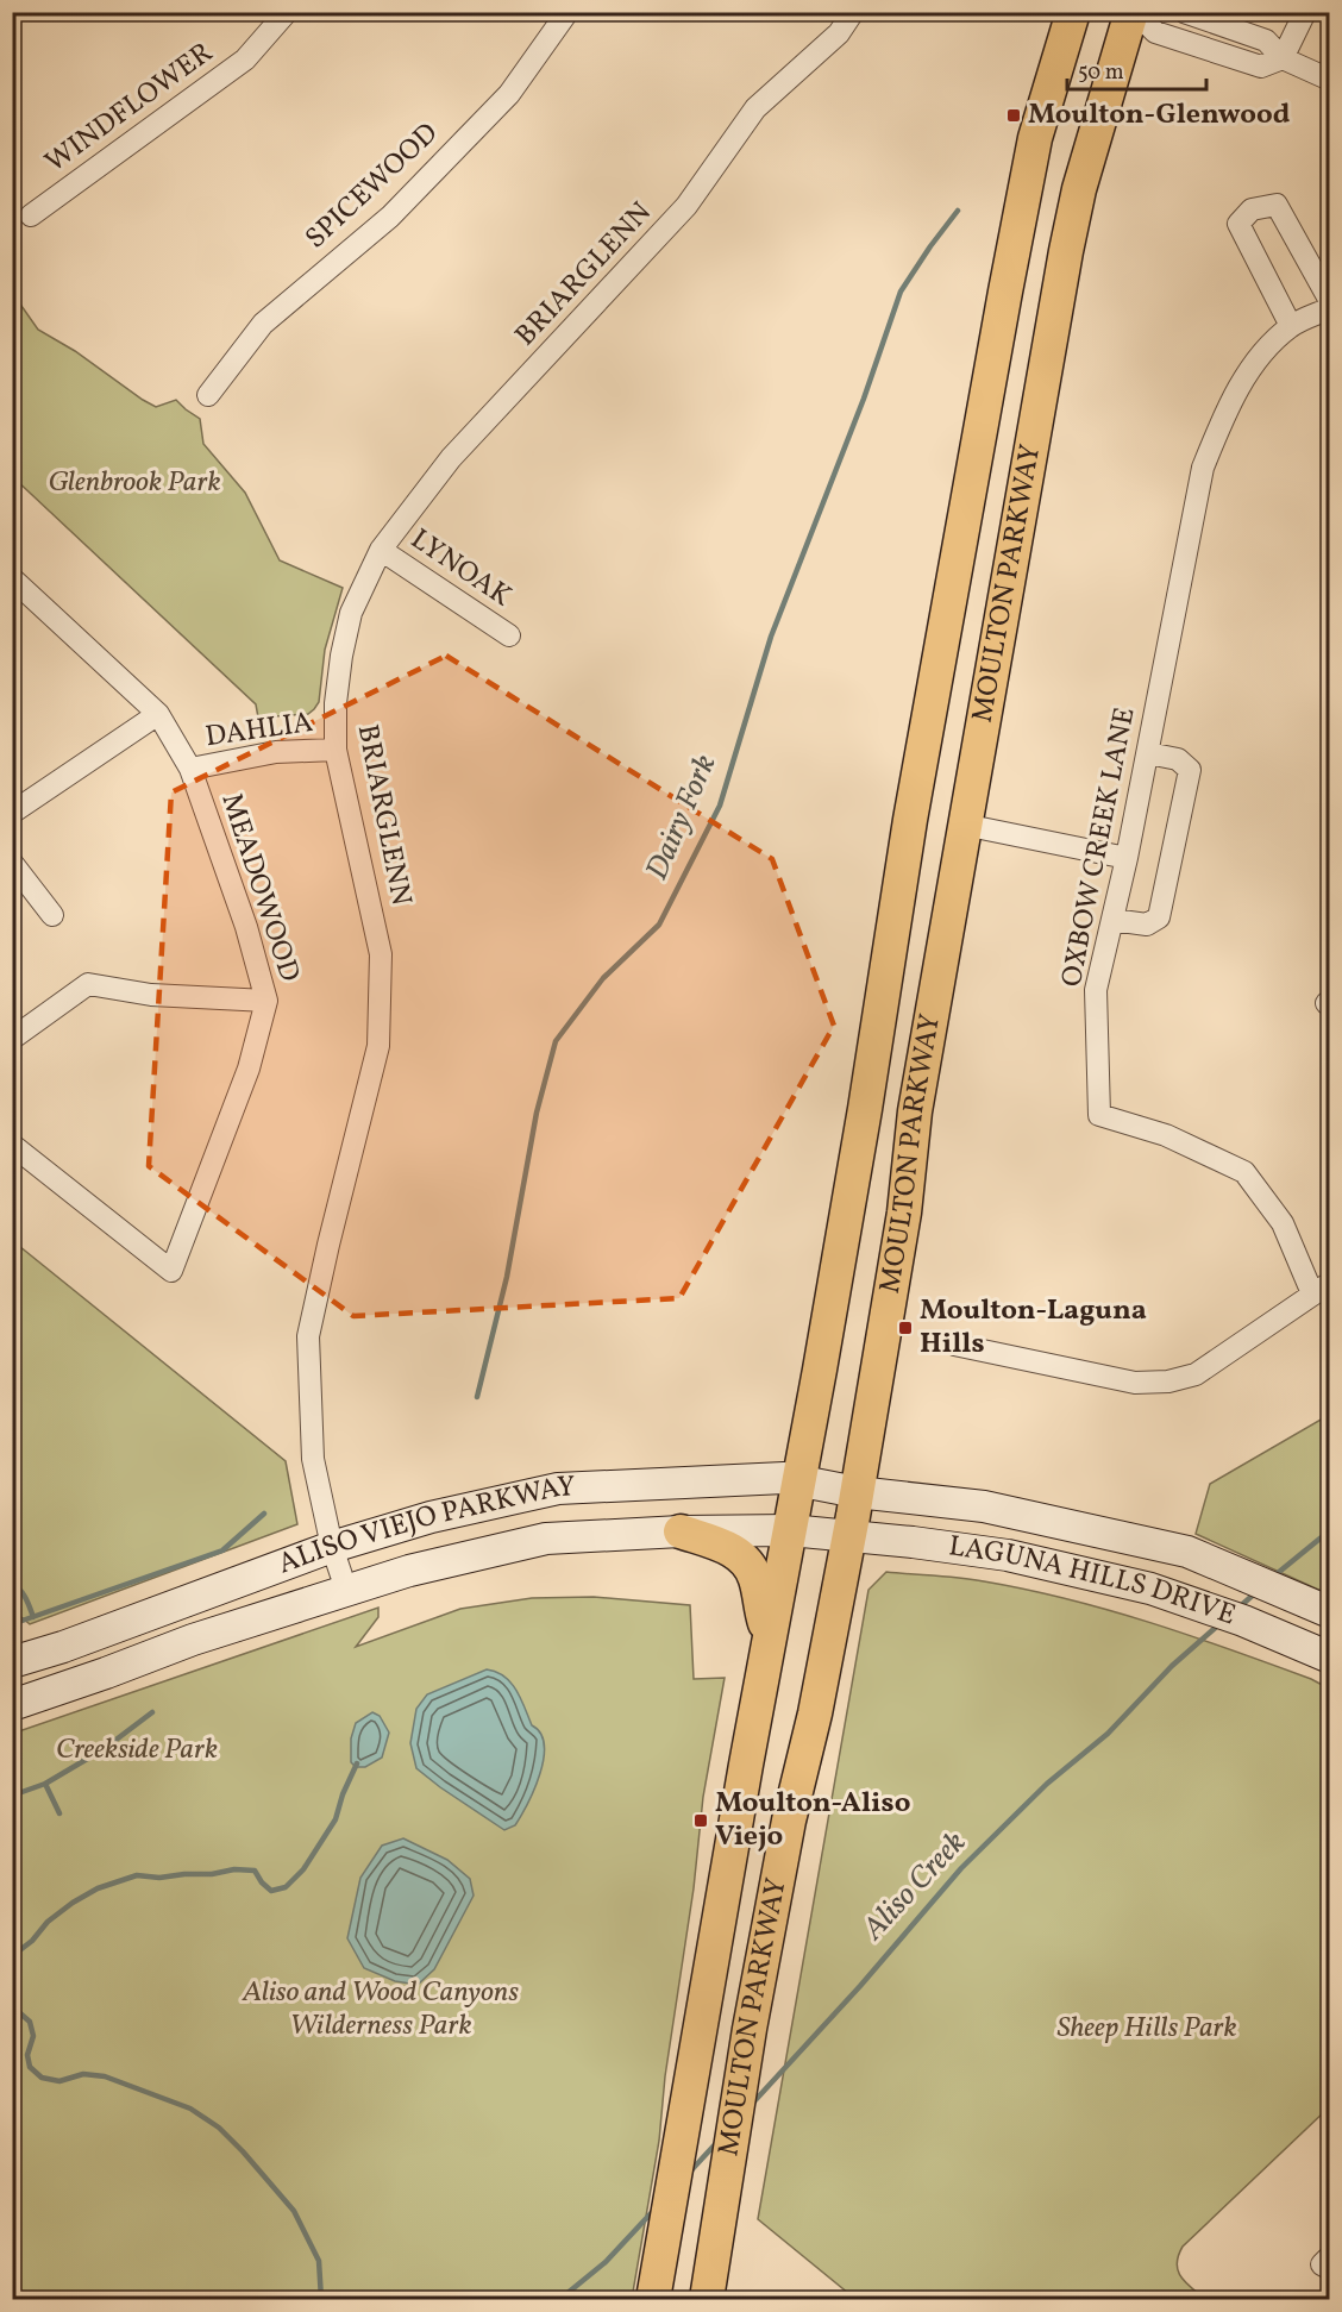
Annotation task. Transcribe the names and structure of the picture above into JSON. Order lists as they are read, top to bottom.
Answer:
{
  "streets": {
    "main road": ["MOULTON PARKWAY", "ALISO VIEJO PARKWAY", "LAGUNA HILLS DRIVE"],
    "street": [
      "WINDFLOWER",
      "SPICEWOOD",
      "BRIARGLENN",
      "LYNOAK",
      "DAHLIA",
      "OXBOW CREEK LANE",
      "MEADOWOOD"
    ]
  },
  "crossings": [
    ["BRIARGLENN", "LYNOAK"],
    ["BRIARGLENN", "DAHLIA"],
    ["BRIARGLENN", "ALISO VIEJO PARKWAY"],
    ["MOULTON PARKWAY", "ALISO VIEJO PARKWAY"],
    ["MOULTON PARKWAY", "LAGUNA HILLS DRIVE"],
    ["DAHLIA", "MEADOWOOD"],
    ["ALISO VIEJO PARKWAY", "LAGUNA HILLS DRIVE"]
  ],
  "water": ["Dairy Fork", "Aliso Creek"],
  "parks": [
    "Glenbrook Park",
    "Creekside Park",
    "Aliso and Wood Canyons Wilderness Park",
    "Sheep Hills Park"
  ],
  "places": {
    "transit": ["Moulton-Glenwood", "Moulton-Laguna Hills", "Moulton-Aliso Viejo"]
  },
  "scale_bar": "50 m"
}
